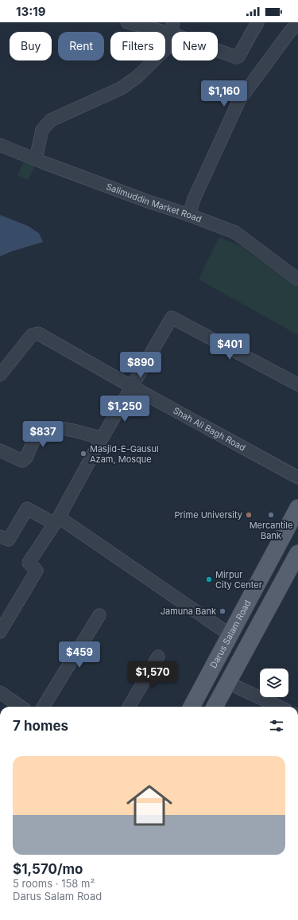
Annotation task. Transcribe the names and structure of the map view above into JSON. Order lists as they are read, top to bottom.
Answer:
{
  "streets": {
    "main road": ["Darus Salam Road"],
    "street": ["Salimuddin Market Road", "Shah Ali Bagh Road"]
  },
  "places": [
    "Masjid-E-Gausul Azam, Mosque",
    "Prime University",
    "Mercantile Bank",
    "Mirpur City Center",
    "Jamuna Bank"
  ],
  "page": {
    "status": "13:19",
    "chip": [
      "Buy",
      "Rent",
      "Filters",
      "New"
    ],
    "price": [
      "$1,160",
      "$401",
      "$890",
      "$1,250",
      "$837",
      "$459",
      "$1,570"
    ],
    "heading": "7 homes",
    "list": [
      {
        "name": "$1,570/mo",
        "note": "5 rooms · 158 m² · Darus Salam Road"
      }
    ]
  }
}
